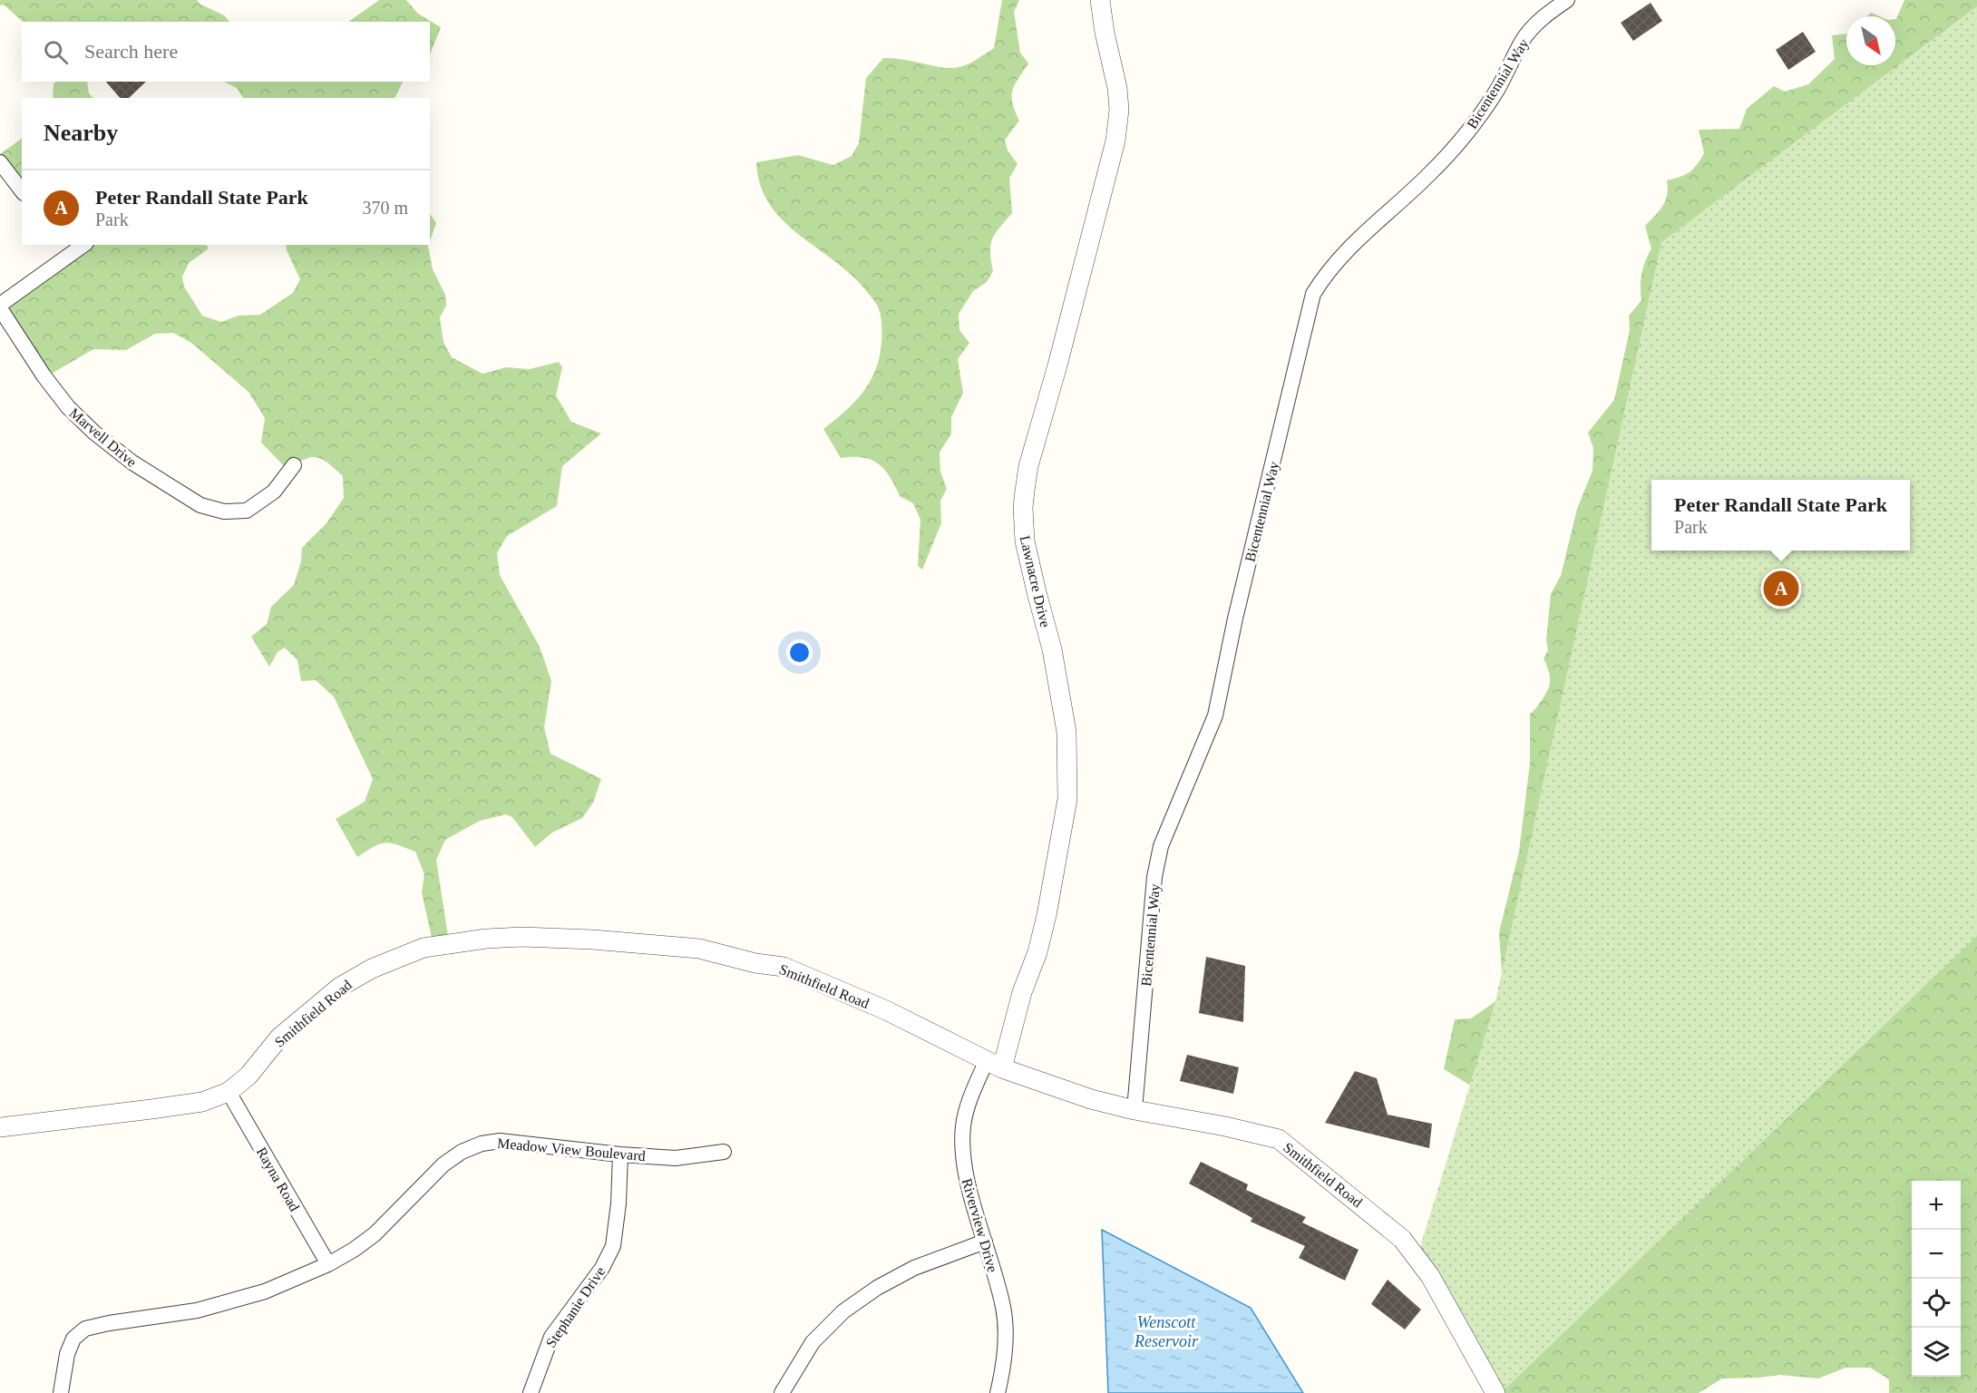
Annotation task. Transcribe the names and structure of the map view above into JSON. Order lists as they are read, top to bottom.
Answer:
{
  "streets": {
    "street": [
      "Bicentennial Way",
      "Marvell Drive",
      "Lawnacre Drive",
      "Smithfield Road",
      "Meadow View Boulevard",
      "Rayna Road",
      "Riverview Drive",
      "Stephanie Drive"
    ]
  },
  "crossings": [
    ["Bicentennial Way", "Smithfield Road"],
    ["Lawnacre Drive", "Smithfield Road"],
    ["Lawnacre Drive", "Riverview Drive"],
    ["Smithfield Road", "Rayna Road"],
    ["Smithfield Road", "Riverview Drive"],
    ["Meadow View Boulevard", "Rayna Road"],
    ["Meadow View Boulevard", "Stephanie Drive"]
  ],
  "water": ["Wenscott Reservoir"],
  "north": "bottom right",
  "page": {
    "search": "Search here",
    "heading": "Nearby",
    "list": [
      {
        "mark": "A",
        "name": "Peter Randall State Park",
        "note": "Park",
        "value": "370 m"
      }
    ],
    "popup": ["Peter Randall State Park", "Park"],
    "pins": "A",
    "map_buttons": ["+", "−"]
  }
}
